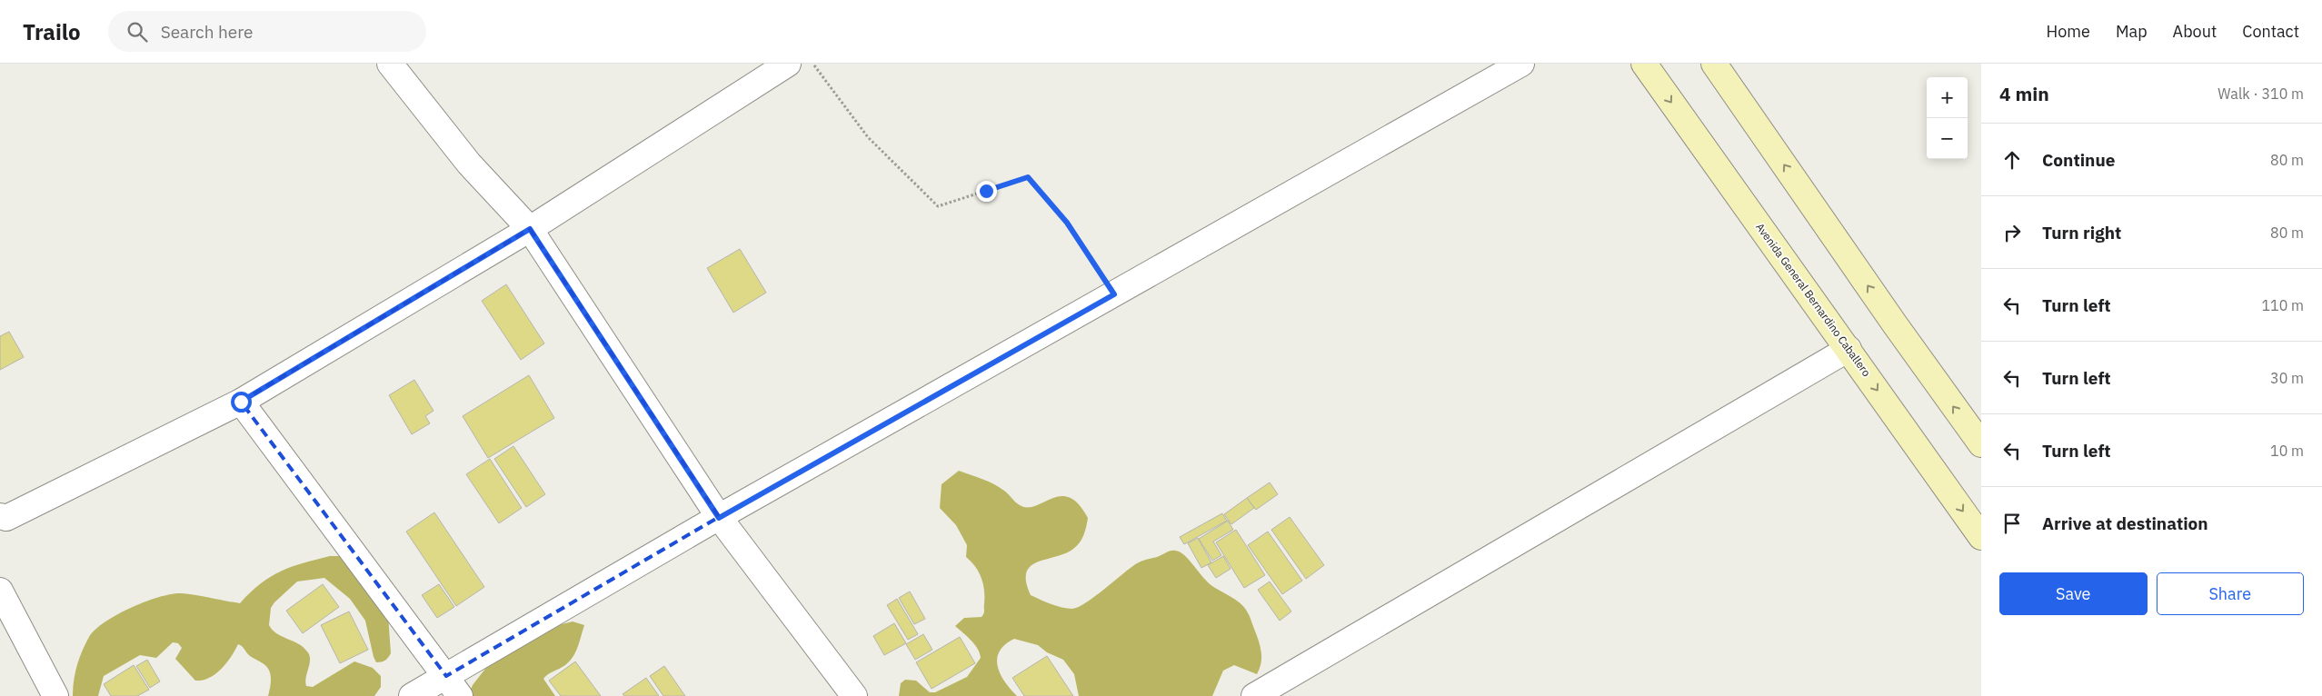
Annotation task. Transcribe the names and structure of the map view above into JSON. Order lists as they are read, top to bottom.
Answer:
{
  "streets": {
    "main road": ["Avenida General Bernardino Caballero"]
  },
  "page": {
    "header": "Trailo",
    "search": "Search here",
    "nav": [
      "Home",
      "Map",
      "About",
      "Contact"
    ],
    "heading": ["4 min", "Walk · 310 m"],
    "map_buttons": ["+", "−"],
    "list": [
      ["Continue", "80 m"],
      ["Turn right", "80 m"],
      ["Turn left", "110 m"],
      ["Turn left", "30 m"],
      ["Turn left", "10 m"],
      "Arrive at destination"
    ],
    "buttons": ["Save", "Share"]
  }
}
